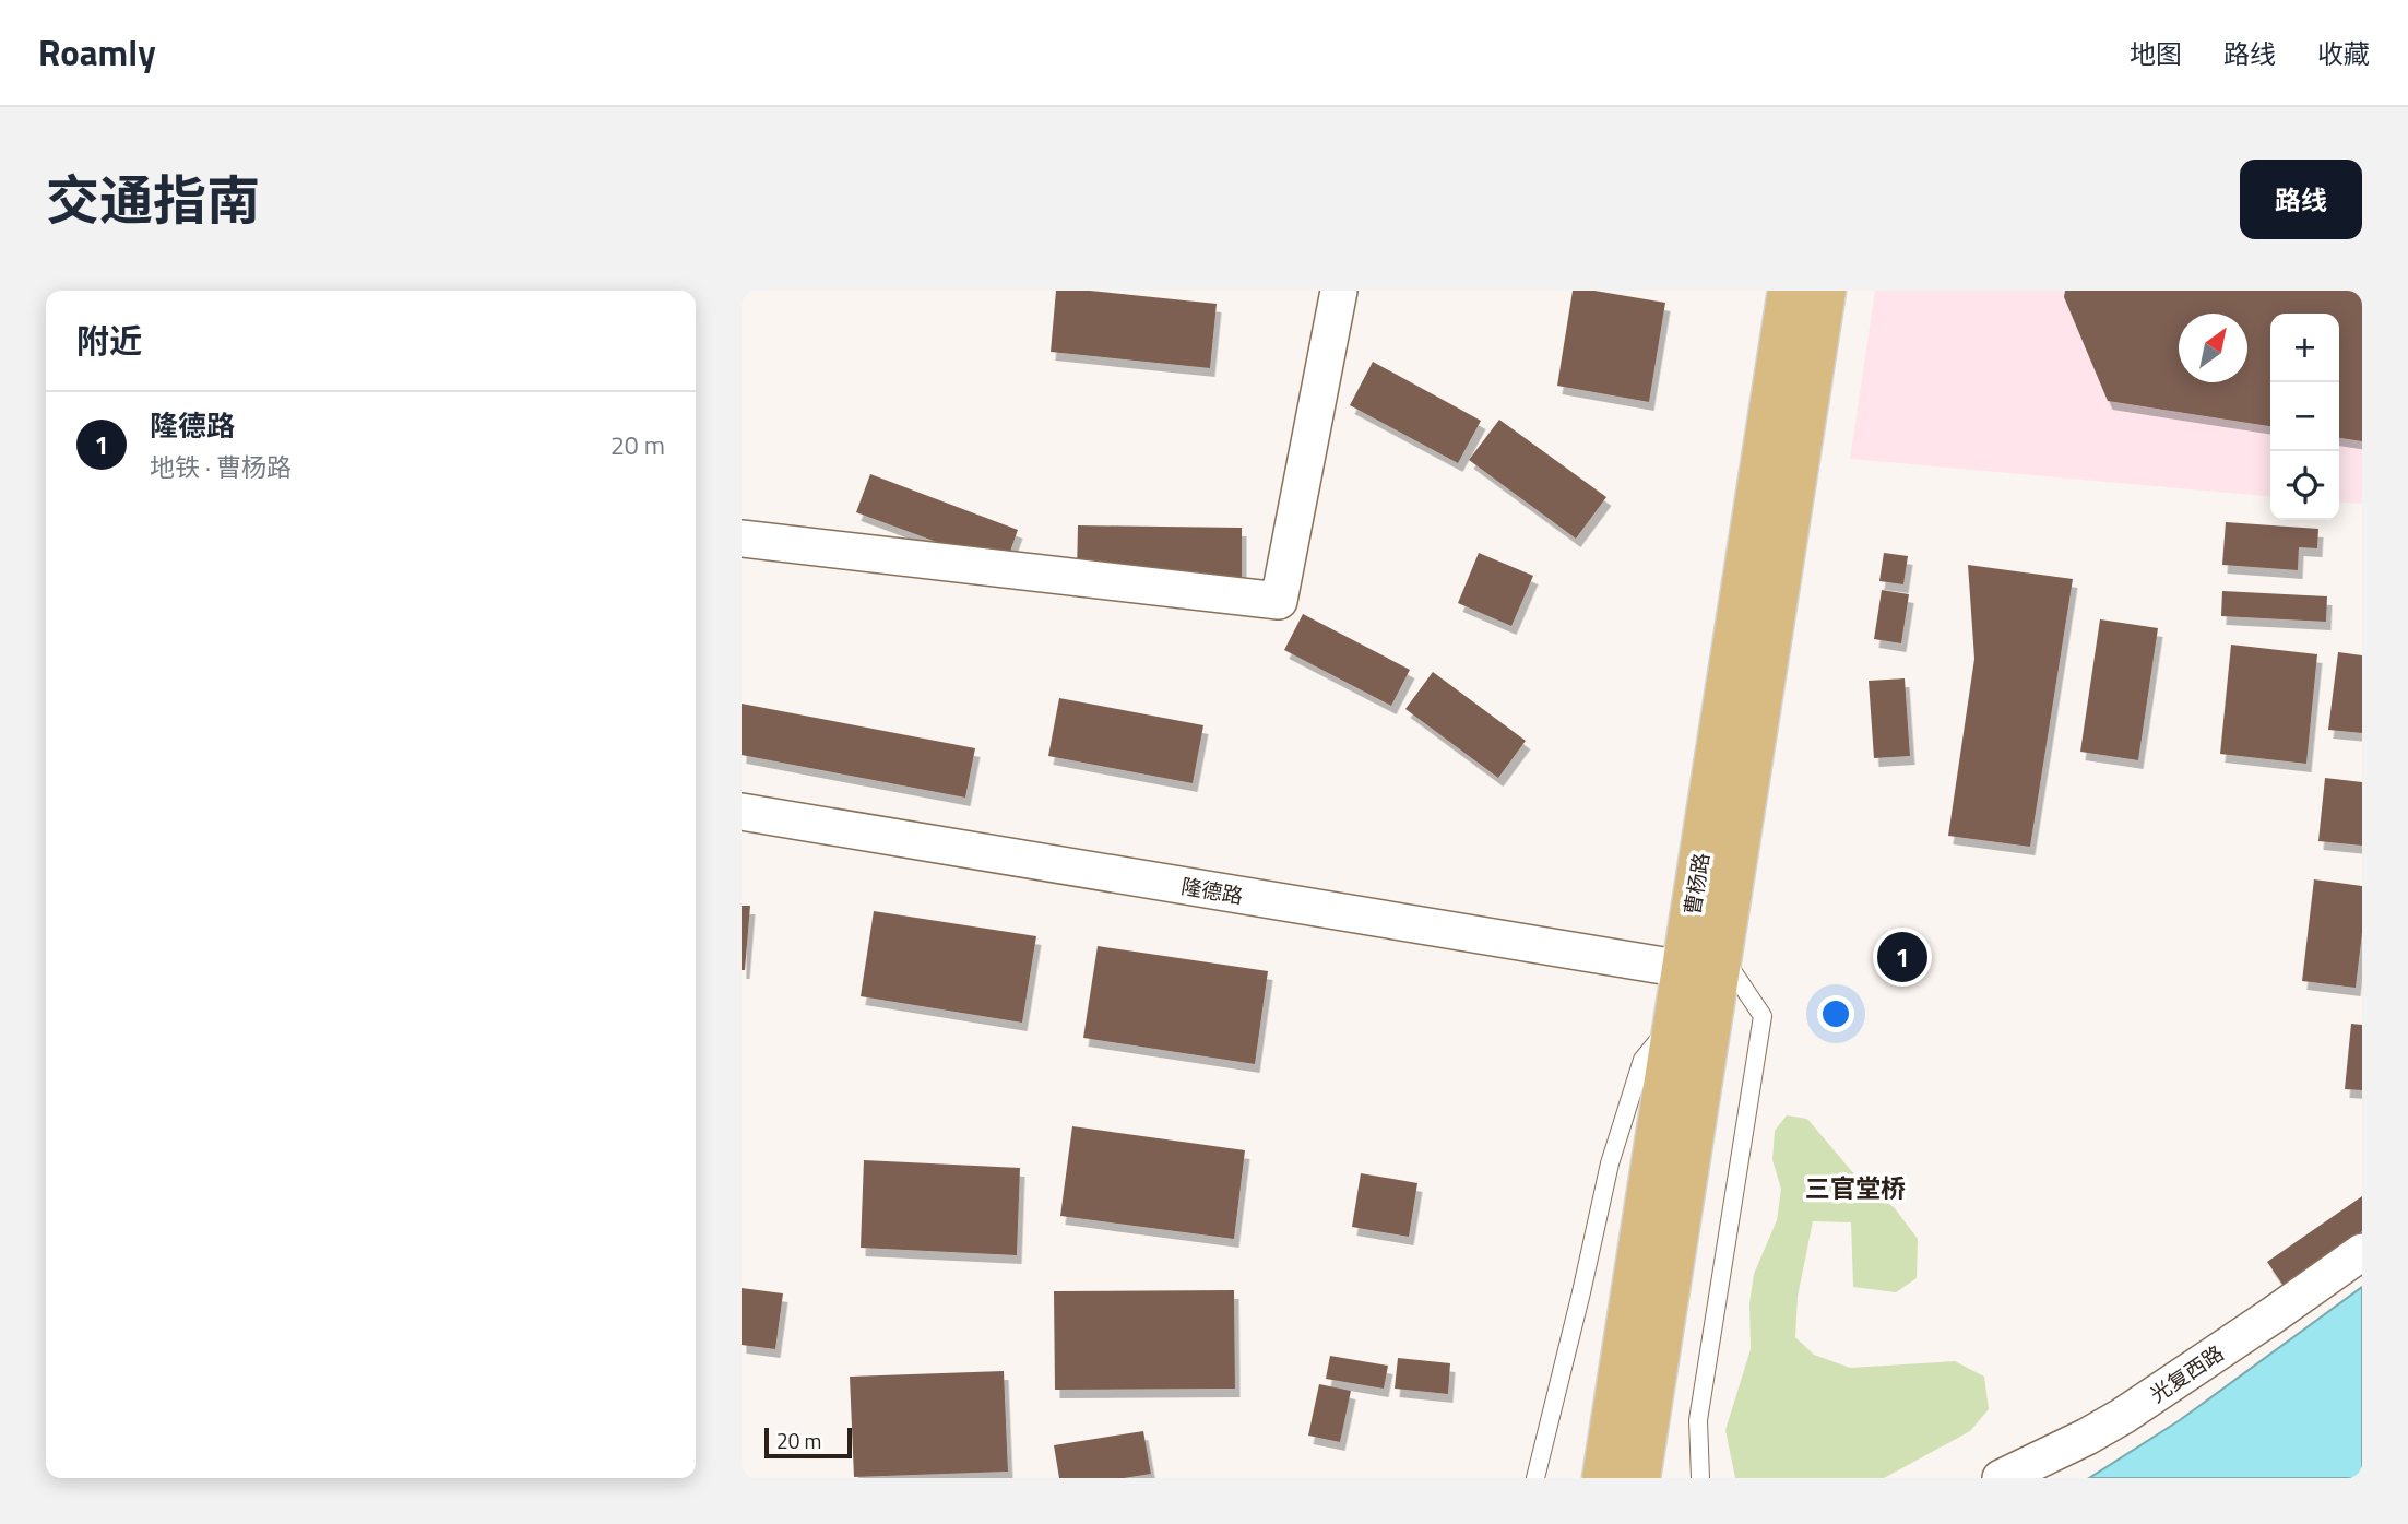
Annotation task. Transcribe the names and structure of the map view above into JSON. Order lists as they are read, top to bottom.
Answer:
{
  "streets": {
    "main road": ["曹杨路"],
    "street": ["隆德路", "光复西路"]
  },
  "crossings": [
    ["曹杨路", "隆德路"]
  ],
  "districts": ["三官堂桥"],
  "scale_bar": "20 m",
  "north": "top right",
  "page": {
    "header": "Roamly",
    "nav": ["地图", "路线", "收藏"],
    "title": "交通指南",
    "buttons": "路线",
    "heading": "附近",
    "map_buttons": ["+", "−"],
    "list": [
      {
        "mark": "1",
        "name": "隆德路",
        "note": "地铁 · 曹杨路",
        "value": "20 m"
      }
    ],
    "pins": "1",
    "scale": "20 m"
  }
}
